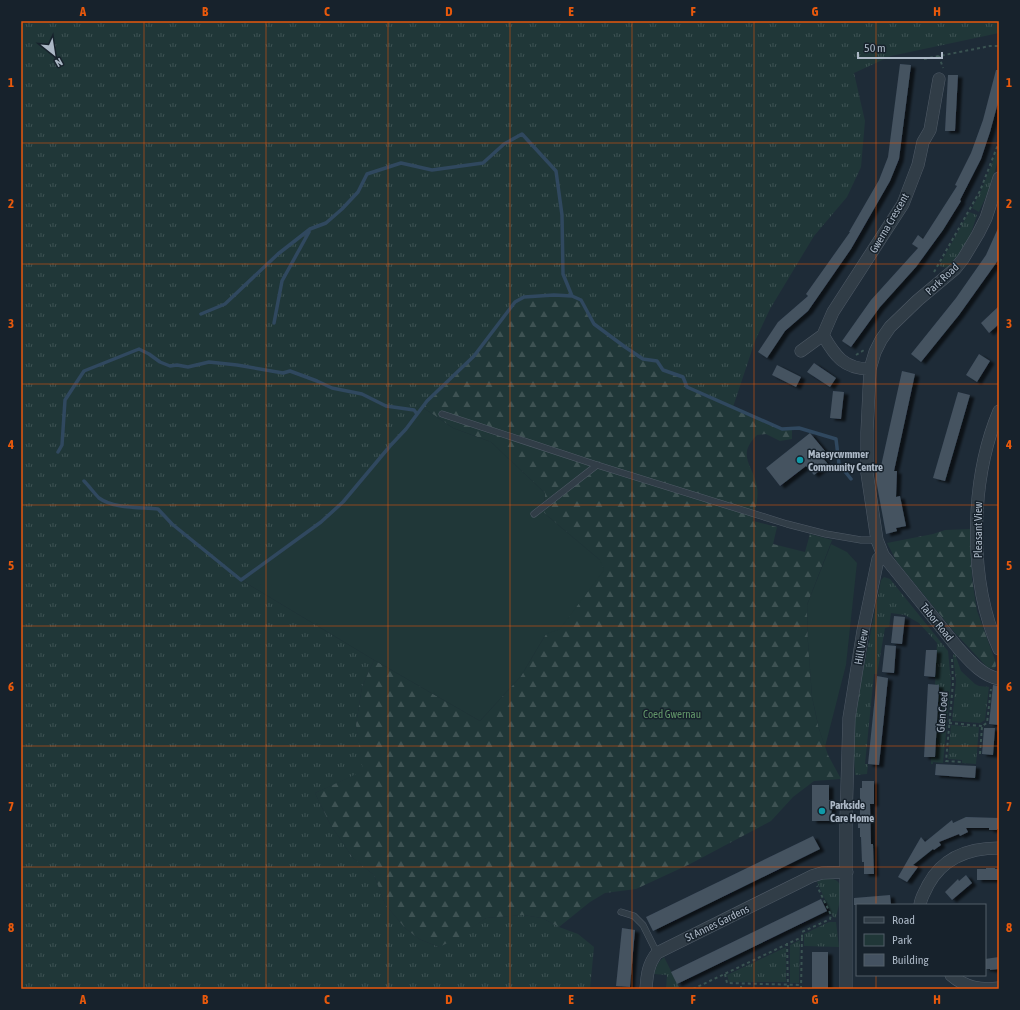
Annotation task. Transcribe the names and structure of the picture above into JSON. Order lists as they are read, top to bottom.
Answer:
{
  "streets": {
    "street": [
      "Gwerna Crescent",
      "Park Road",
      "Pleasant View",
      "Tabor Road",
      "Hill View",
      "St Annes Gardens"
    ],
    "path": ["Glen Coed"]
  },
  "crossings": [
    ["Tabor Road", "Hill View"],
    ["Hill View", "St Annes Gardens"]
  ],
  "parks": ["Coed Gwernau"],
  "places": ["Maesycwmmer Community Centre", "Parkside Care Home"],
  "legend": ["Road", "Park", "Building"],
  "scale_bar": "50 m",
  "north": "bottom right",
  "grid": {
    "columns": [
      "A",
      "B",
      "C",
      "D",
      "E",
      "F",
      "G",
      "H"
    ],
    "rows": [
      "1",
      "2",
      "3",
      "4",
      "5",
      "6",
      "7",
      "8"
    ]
  }
}
